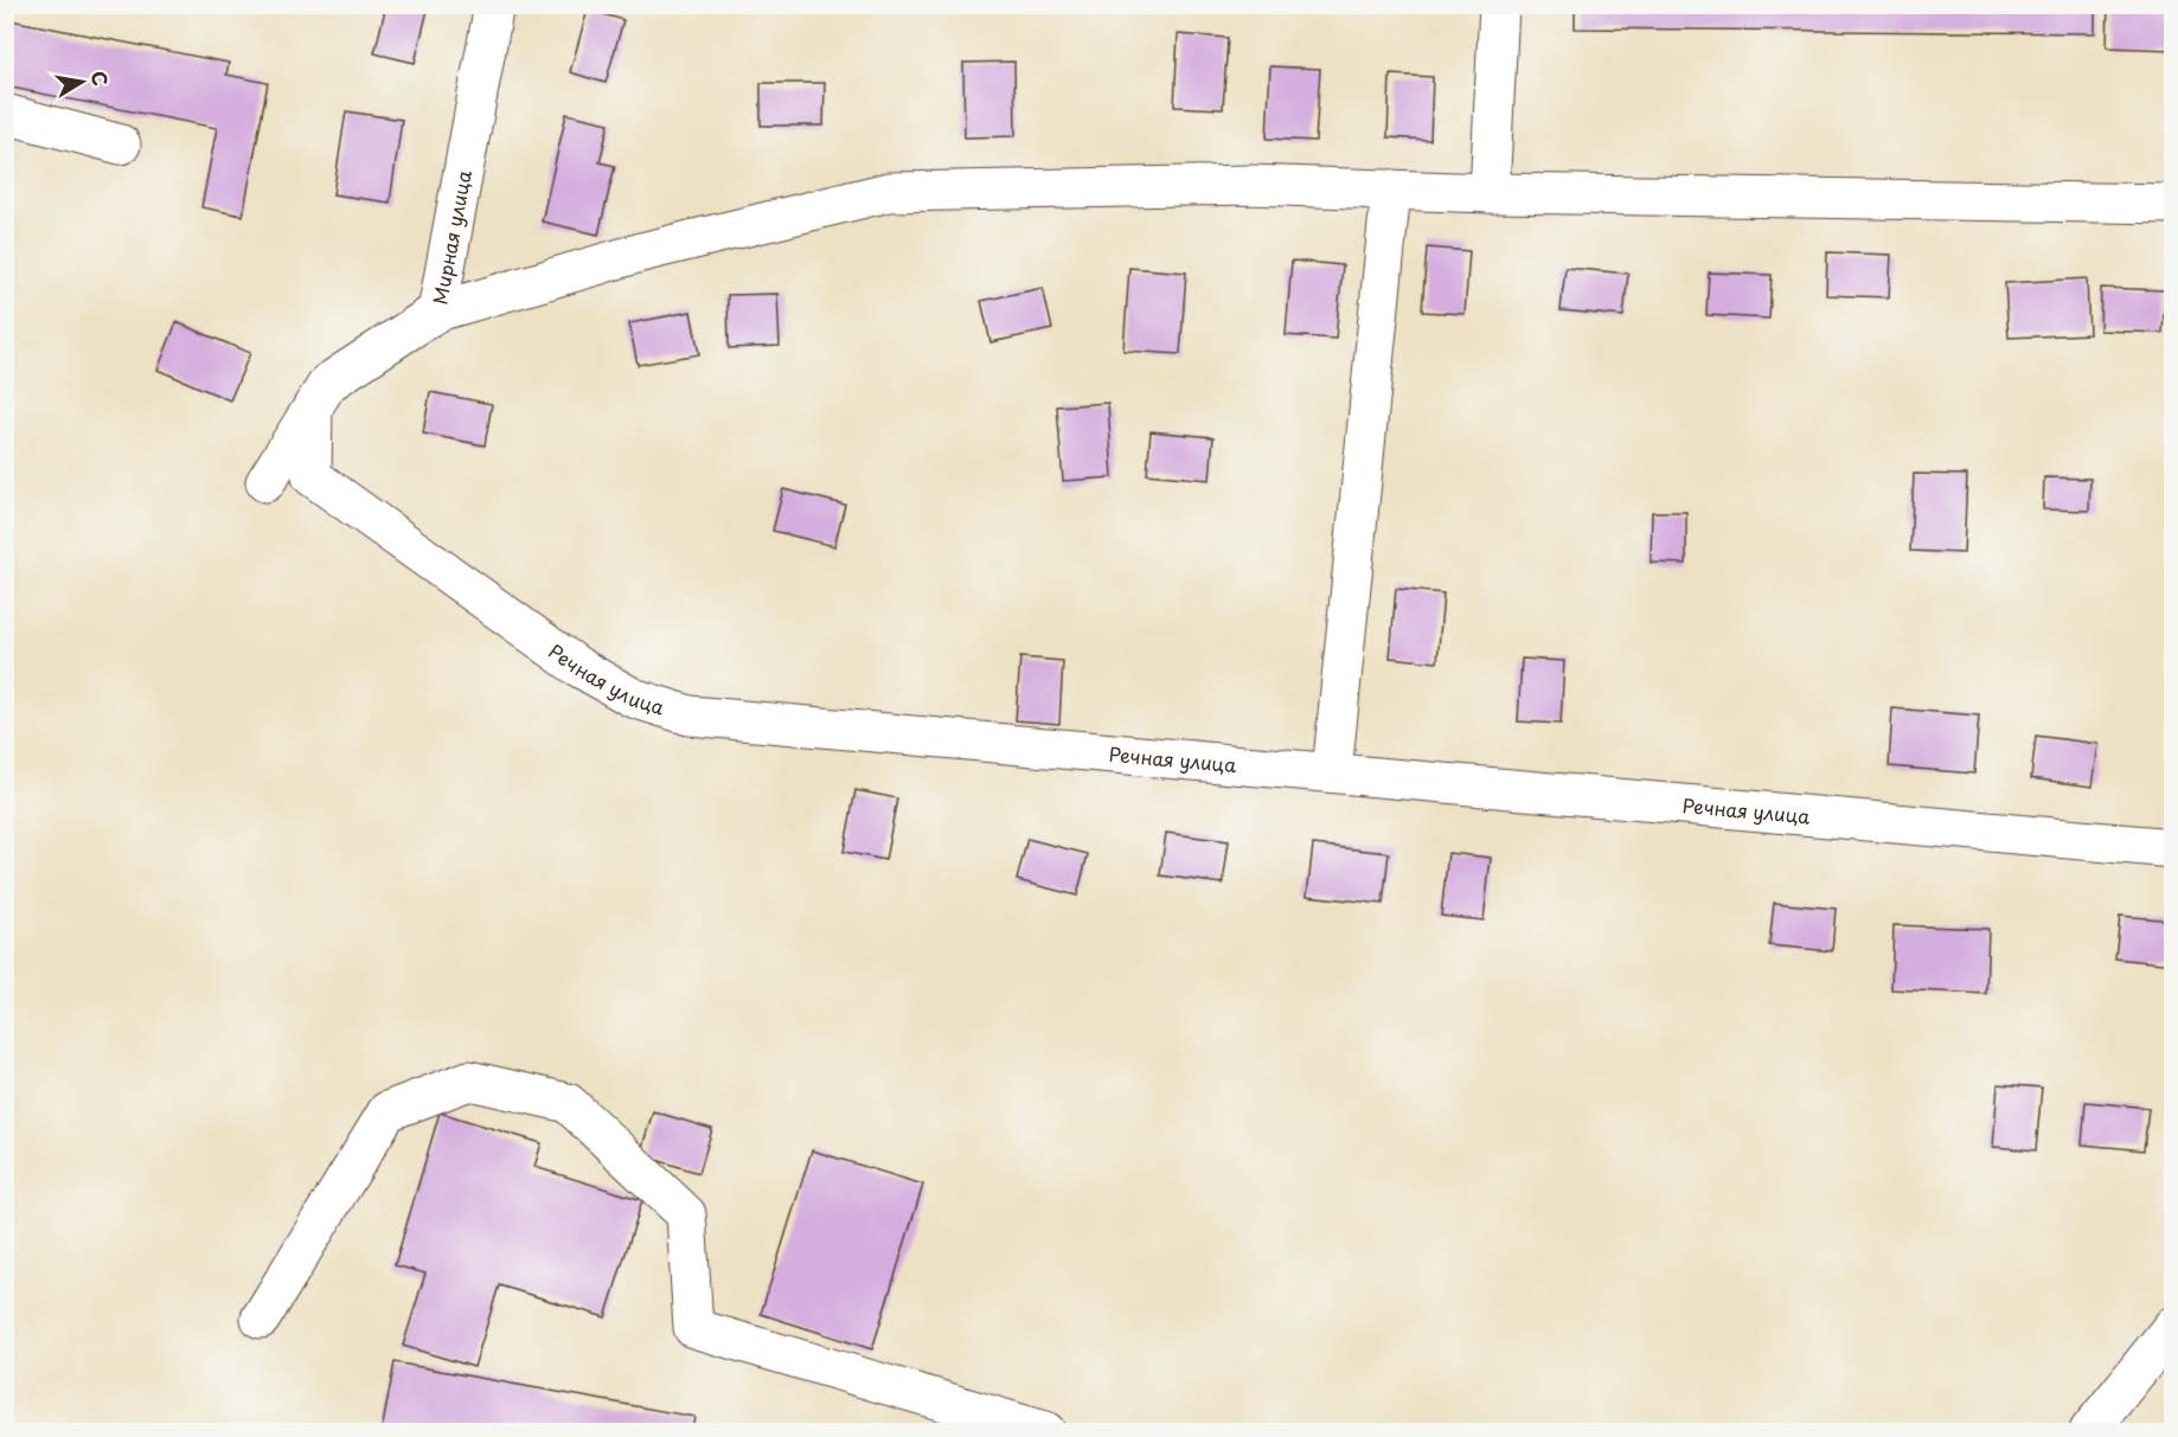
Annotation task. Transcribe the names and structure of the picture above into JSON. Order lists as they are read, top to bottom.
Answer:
{
  "streets": {
    "street": ["Мирная улица", "Речная улица"]
  },
  "crossings": [
    ["Мирная улица", "Речная улица"]
  ],
  "north": "right"
}
